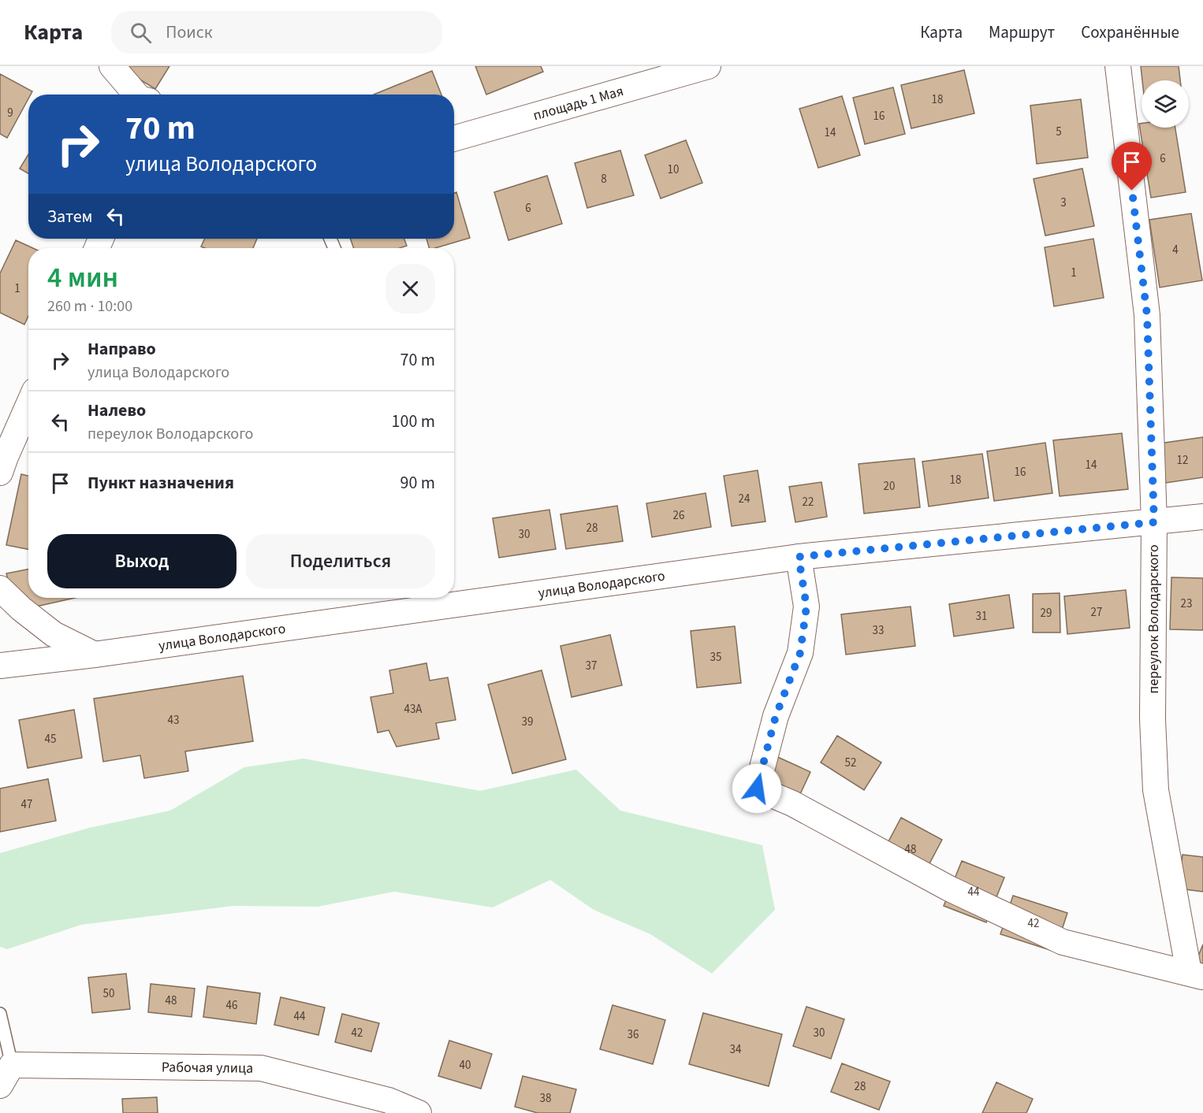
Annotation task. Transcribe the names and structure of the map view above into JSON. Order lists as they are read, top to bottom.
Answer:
{
  "streets": {
    "street": [
      "площадь 1 Мая",
      "улица Володарского",
      "переулок Володарского",
      "Рабочая улица"
    ]
  },
  "crossings": [
    ["улица Володарского", "переулок Володарского"]
  ],
  "house_numbers": [
    "18",
    "9",
    "16",
    "5",
    "14",
    "6",
    "10",
    "8",
    "3",
    "6",
    "4",
    "1",
    "1",
    "12",
    "14",
    "16",
    "18",
    "20",
    "24",
    "22",
    "26",
    "28",
    "30",
    "23",
    "27",
    "29",
    "31",
    "33",
    "35",
    "37",
    "43А",
    "43",
    "39",
    "45",
    "52",
    "47",
    "48",
    "44",
    "42",
    "50",
    "48",
    "46",
    "44",
    "42",
    "30",
    "36",
    "34",
    "40",
    "28",
    "38"
  ],
  "page": {
    "header": "Карта",
    "search": "Поиск",
    "nav": ["Карта", "Маршрут", "Сохранённые"],
    "turn": ["70 m", "улица Володарского"],
    "then": "Затем",
    "heading": ["4 мин", "260 m · 10:00"],
    "list": [
      {
        "name": "Направо",
        "note": "улица Володарского",
        "value": "70 m"
      },
      {
        "name": "Налево",
        "note": "переулок Володарского",
        "value": "100 m"
      },
      {
        "name": "Пункт назначения",
        "value": "90 m"
      }
    ],
    "buttons": ["Выход", "Поделиться"]
  }
}
